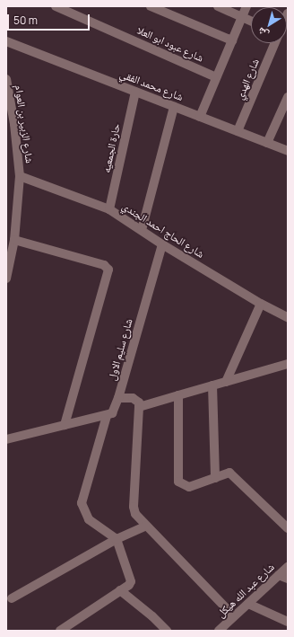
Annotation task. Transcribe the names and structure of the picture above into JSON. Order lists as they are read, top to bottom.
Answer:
{
  "streets": {
    "street": [
      "شارع عبود ابو العلا",
      "شارع الهدي",
      "شارع محمد الفقي",
      "شارع الزبير بن العوام",
      "حارة الجمعيه",
      "شارع الحاج احمد الجندي",
      "شارع سليم الاول",
      "شارع عبد الله هيكل"
    ]
  },
  "crossings": [
    ["شارع الهدي", "شارع محمد الفقي"],
    ["شارع محمد الفقي", "حارة الجمعيه"],
    ["شارع الزبير بن العوام", "شارع الحاج احمد الجندي"],
    ["حارة الجمعيه", "شارع الحاج احمد الجندي"],
    ["شارع الحاج احمد الجندي", "شارع سليم الاول"]
  ],
  "scale_bar": "50 m",
  "north": "bottom left"
}
